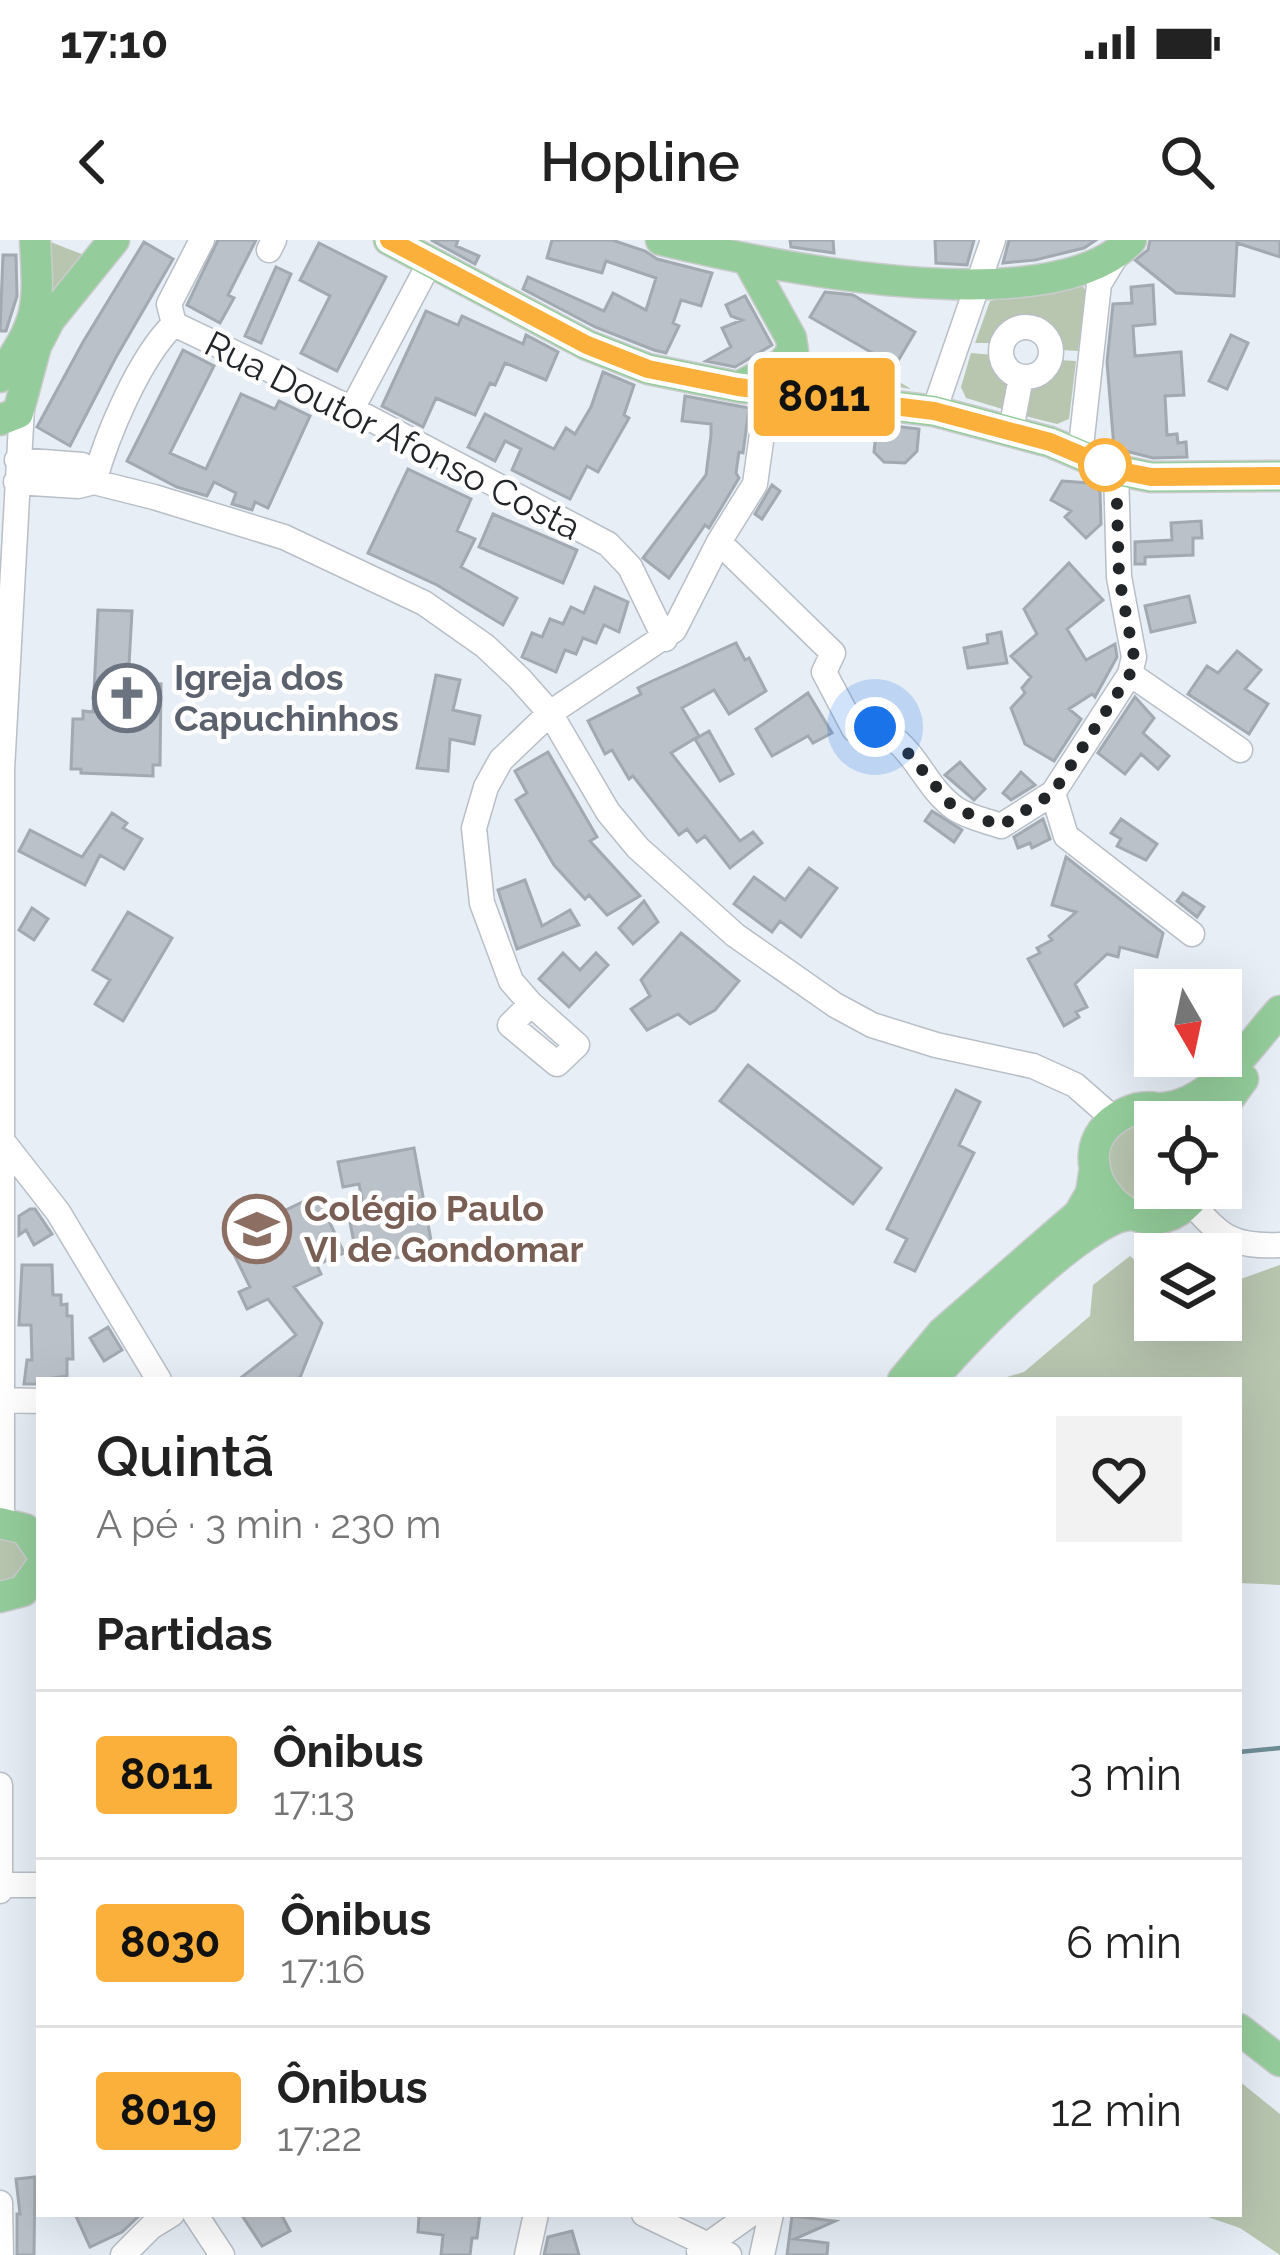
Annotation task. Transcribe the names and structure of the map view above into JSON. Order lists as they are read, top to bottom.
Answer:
{
  "streets": {
    "street": ["Rua Doutor Afonso Costa"]
  },
  "places": {
    "church": ["Igreja dos Capuchinhos"],
    "school or university": ["Colégio Paulo VI de Gondomar"]
  },
  "lines": ["bus line 8011"],
  "north": "bottom",
  "page": {
    "status": "17:10",
    "header": "Hopline",
    "on_map": "8011",
    "heading": [
      ["Quintã", "A pé · 3 min · 230 m"],
      "Partidas"
    ],
    "list": [
      {
        "mark": "8011",
        "name": "Ônibus",
        "note": "17:13",
        "value": "3 min"
      },
      {
        "mark": "8030",
        "name": "Ônibus",
        "note": "17:16",
        "value": "6 min"
      },
      {
        "mark": "8019",
        "name": "Ônibus",
        "note": "17:22",
        "value": "12 min"
      }
    ]
  }
}
